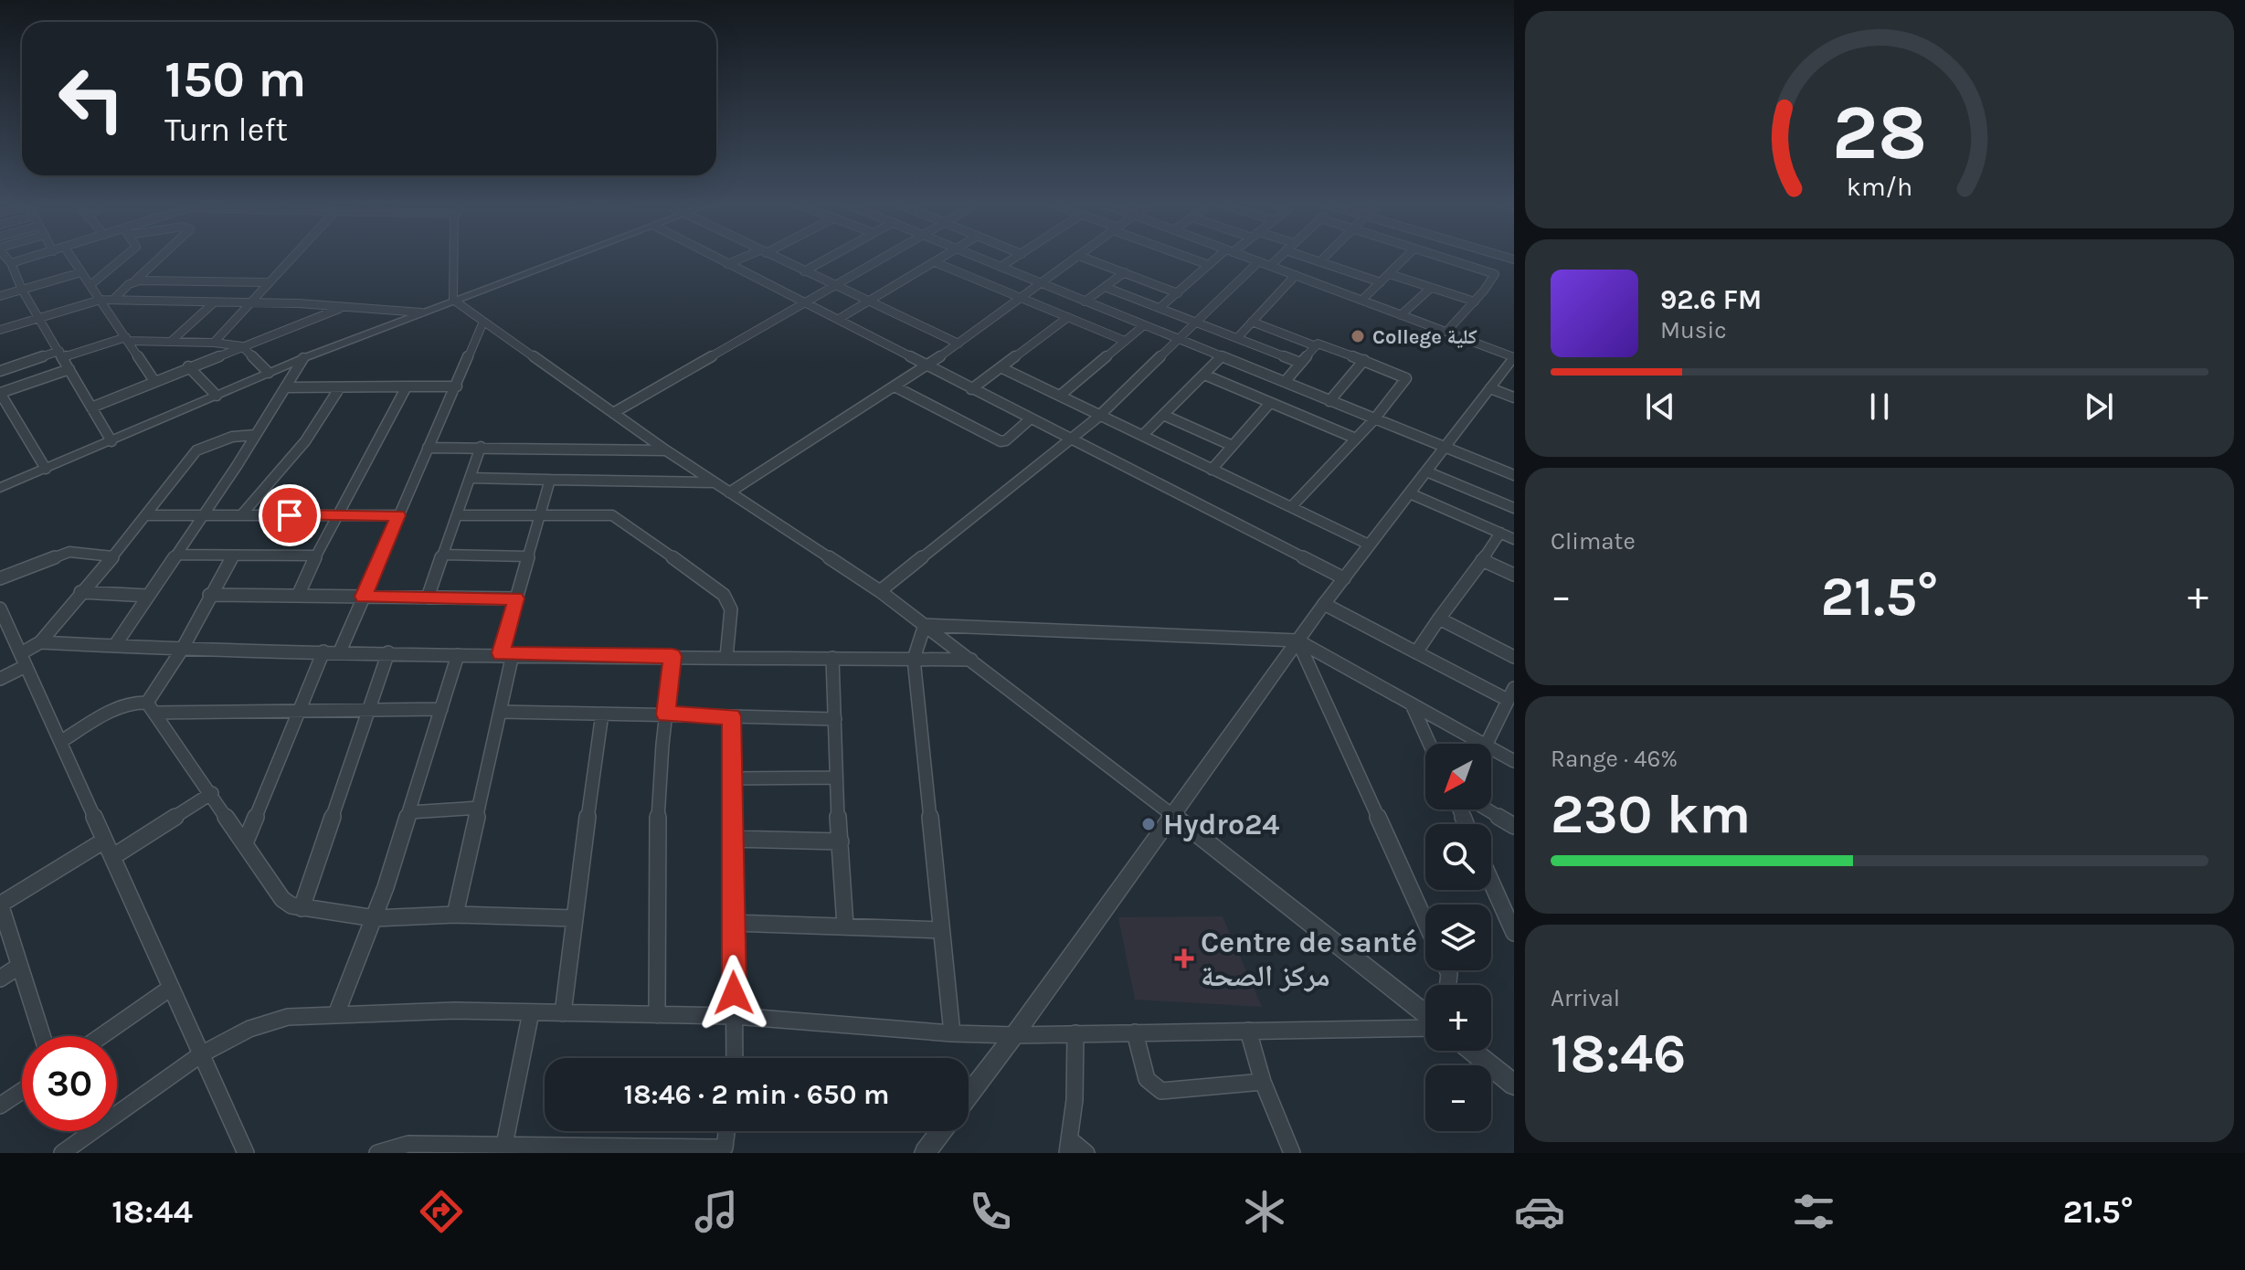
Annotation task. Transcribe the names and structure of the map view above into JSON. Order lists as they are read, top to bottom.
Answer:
{
  "places": {
    "other": ["College كلية", "Hydro24"],
    "health": ["Centre de santé مركز الصحة"]
  },
  "north": "bottom left",
  "page": {
    "turn": ["150 m", "Turn left"],
    "song": ["92.6 FM", "Music"],
    "tile": [
      "Climate",
      ["Range · 46%", "230 km"],
      ["Arrival", "18:46"]
    ],
    "heat": ["−", "21.5°", "+"],
    "map_buttons": ["+", "−"],
    "limit": "30",
    "trip": "18:46 · 2 min · 650 m",
    "tabs": ["18:44", "21.5°"],
    "gauge": ["28", "km/h"]
  }
}
